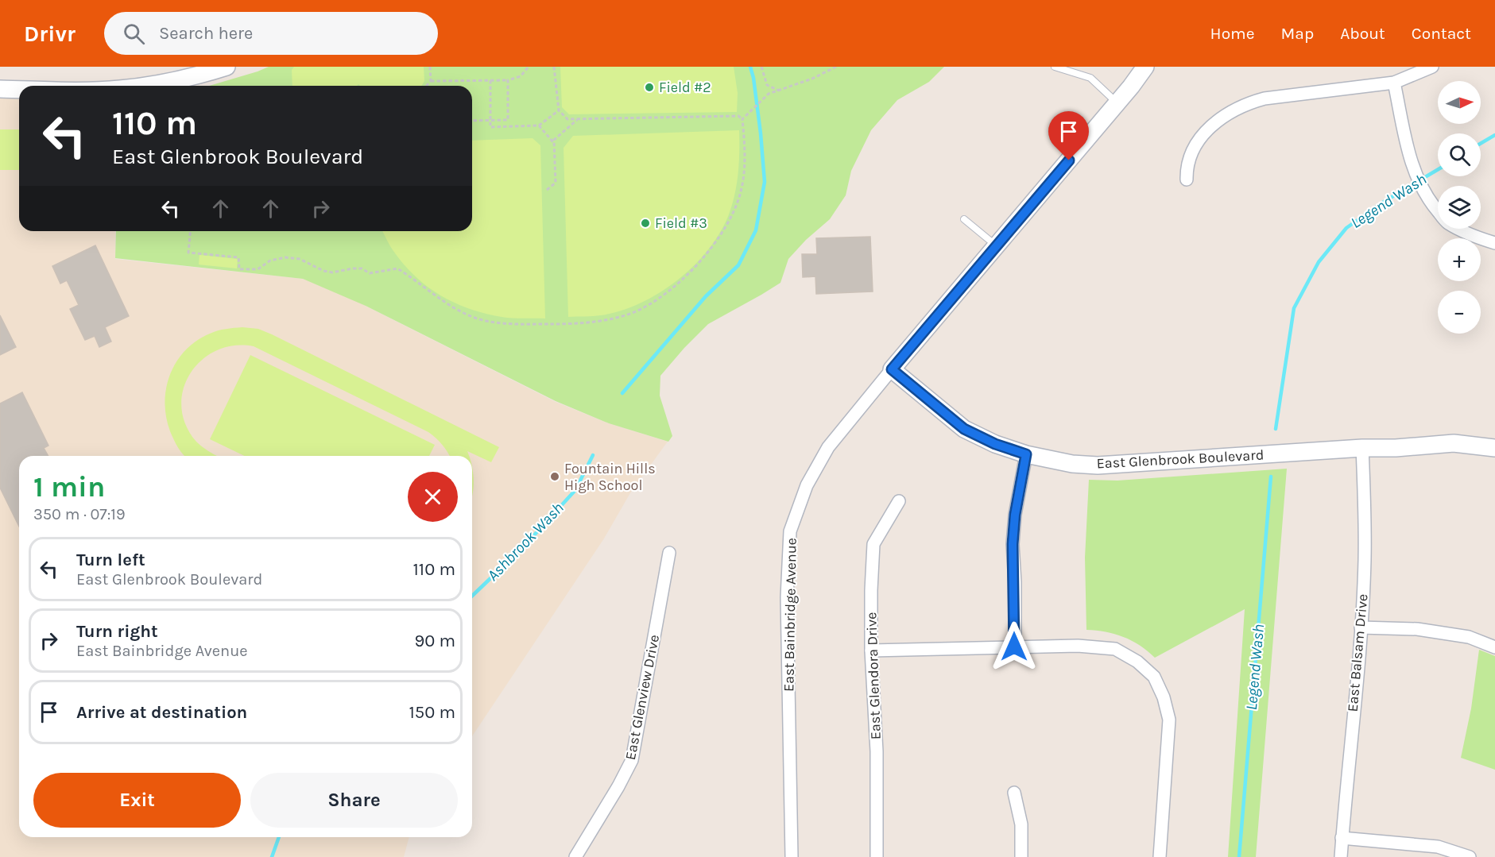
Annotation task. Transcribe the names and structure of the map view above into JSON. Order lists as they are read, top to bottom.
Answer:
{
  "streets": {
    "street": [
      "East Glenbrook Boulevard",
      "East Bainbridge Avenue",
      "East Balsam Drive",
      "East Glendora Drive",
      "East Glenview Drive"
    ]
  },
  "crossings": [
    ["East Glenbrook Boulevard", "East Bainbridge Avenue"],
    ["East Glenbrook Boulevard", "East Balsam Drive"]
  ],
  "water": ["Legend Wash", "Ashbrook Wash"],
  "places": ["Field #2", "Field #3", "Fountain Hills High School"],
  "north": "right",
  "page": {
    "header": "Drivr",
    "search": "Search here",
    "nav": [
      "Home",
      "Map",
      "About",
      "Contact"
    ],
    "map_buttons": ["+", "−"],
    "turn": ["110 m", "East Glenbrook Boulevard"],
    "heading": ["1 min", "350 m · 07:19"],
    "list": [
      {
        "name": "Turn left",
        "note": "East Glenbrook Boulevard",
        "value": "110 m"
      },
      {
        "name": "Turn right",
        "note": "East Bainbridge Avenue",
        "value": "90 m"
      },
      {
        "name": "Arrive at destination",
        "value": "150 m"
      }
    ],
    "buttons": ["Exit", "Share"]
  }
}
